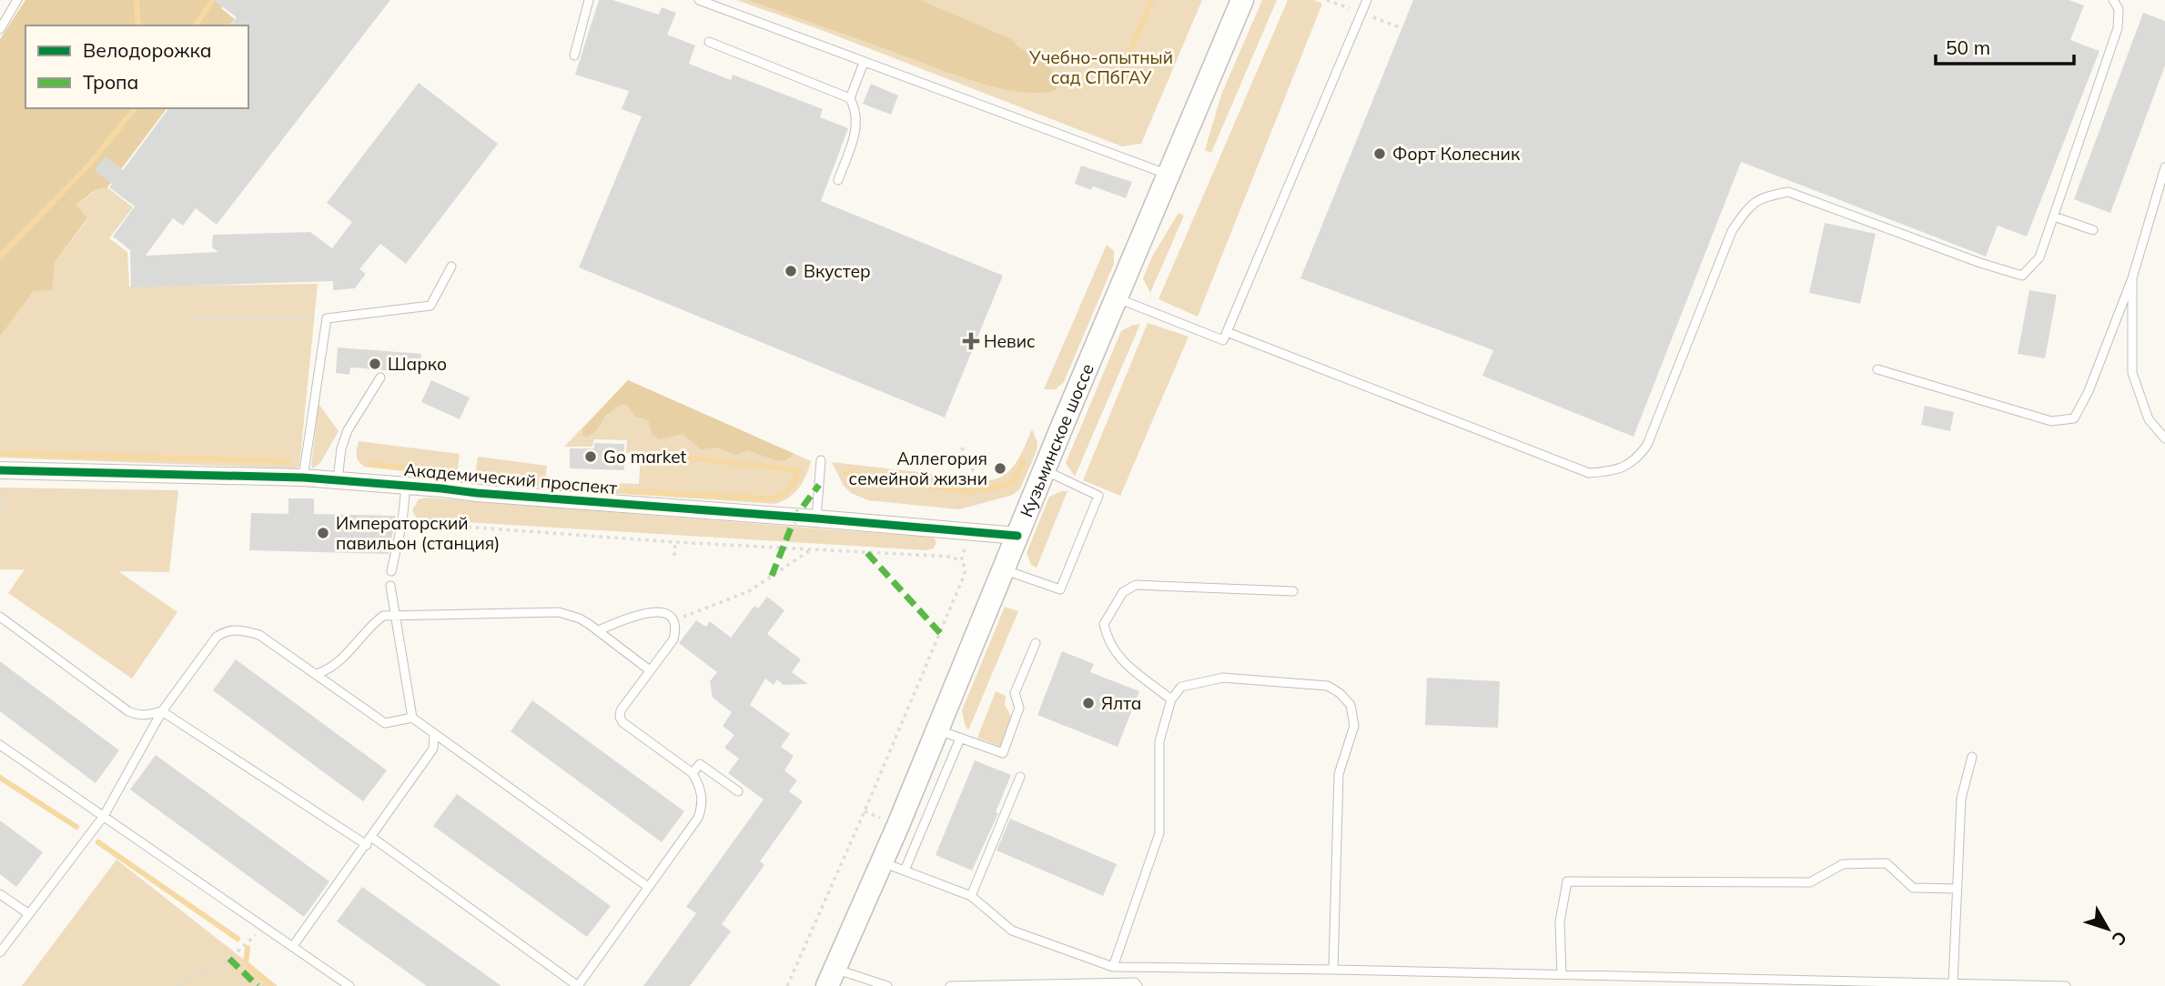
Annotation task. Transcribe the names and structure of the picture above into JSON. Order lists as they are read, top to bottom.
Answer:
{
  "streets": {
    "main road": ["Кузьминское шоссе"],
    "street": ["Академический проспект"]
  },
  "crossings": [
    ["Кузьминское шоссе", "Академический проспект"]
  ],
  "parks": ["Учебно-опытный сад СПбГАУ"],
  "places": {
    "other": [
      "Форт Колесник",
      "Вкустер",
      "Шарко",
      "Go market",
      "Аллегория семейной жизни",
      "Императорский павильон (станция)",
      "Ялта"
    ],
    "health": ["Невис"]
  },
  "legend": ["Велодорожка", "Тропа"],
  "scale_bar": "50 m",
  "north": "bottom right"
}
